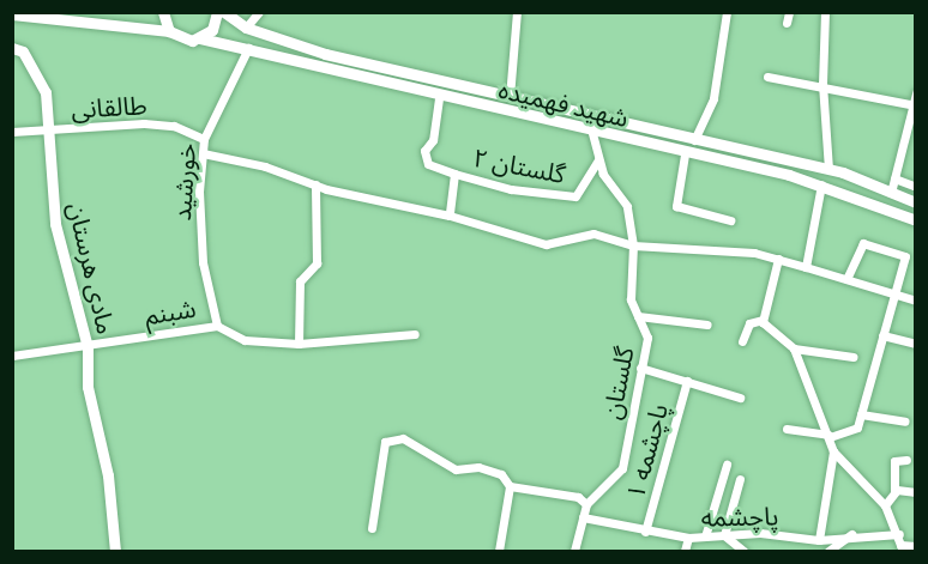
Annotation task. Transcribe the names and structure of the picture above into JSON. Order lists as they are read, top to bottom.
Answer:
{
  "streets": {
    "main road": ["شهید فهمیده", "مادی هرستان"],
    "street": [
      "طالقانی",
      "گلستان ۲",
      "خورشید",
      "شبنم",
      "گلستان",
      "پاچشمه ۱",
      "پاچشمه"
    ]
  },
  "crossings": [
    ["شهید فهمیده", "خورشید"],
    ["شهید فهمیده", "گلستان"],
    ["طالقانی", "خورشید"],
    ["طالقانی", "مادی هرستان"],
    ["گلستان ۲", "گلستان"],
    ["خورشید", "شبنم"],
    ["مادی هرستان", "شبنم"],
    ["گلستان", "پاچشمه"],
    ["پاچشمه ۱", "پاچشمه"]
  ]
}
